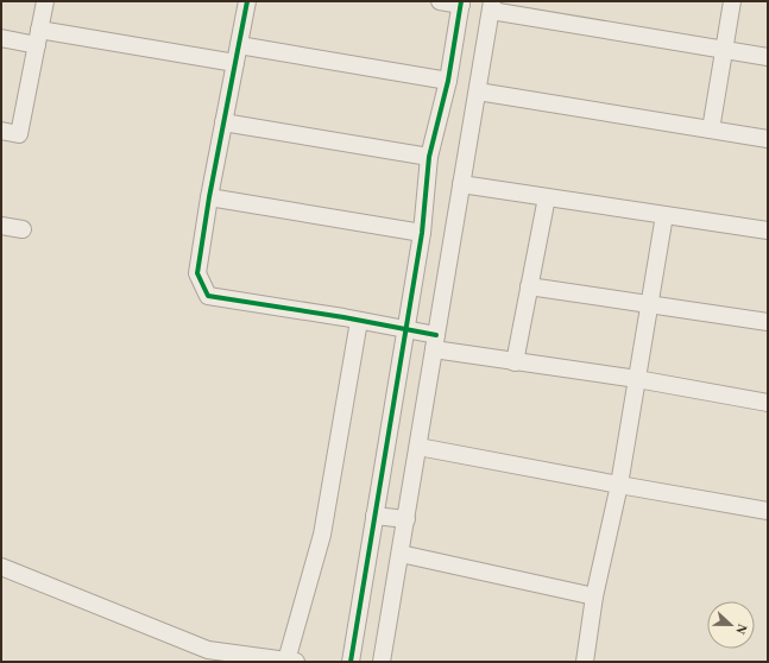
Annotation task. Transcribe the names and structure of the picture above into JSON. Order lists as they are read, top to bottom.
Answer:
{
  "north": "right"
}
